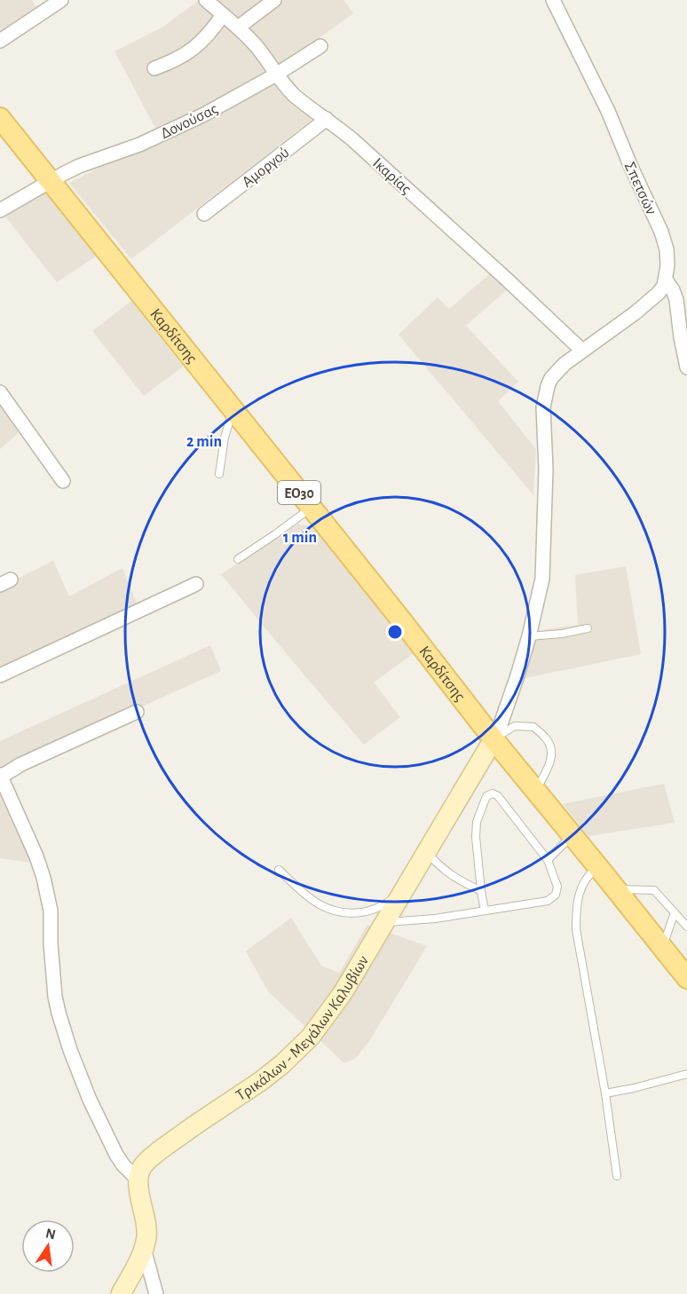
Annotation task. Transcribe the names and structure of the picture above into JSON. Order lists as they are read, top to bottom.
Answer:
{
  "streets": {
    "main road": ["Καρδίτσης", "ΕΟ30"],
    "street": [
      "Δονούσας",
      "Αμοργού",
      "Ικαρίας",
      "Σπετσών",
      "Τρικάλων - Μεγάλων Καλυβίων"
    ]
  },
  "crossings": [
    ["Δονούσας", "Ικαρίας"],
    ["Δονούσας", "Καρδίτσης"],
    ["Αμοργού", "Ικαρίας"],
    ["Καρδίτσης", "Τρικάλων - Μεγάλων Καλυβίων"]
  ],
  "north": "top",
  "rings": ["2 min", "1 min"]
}
